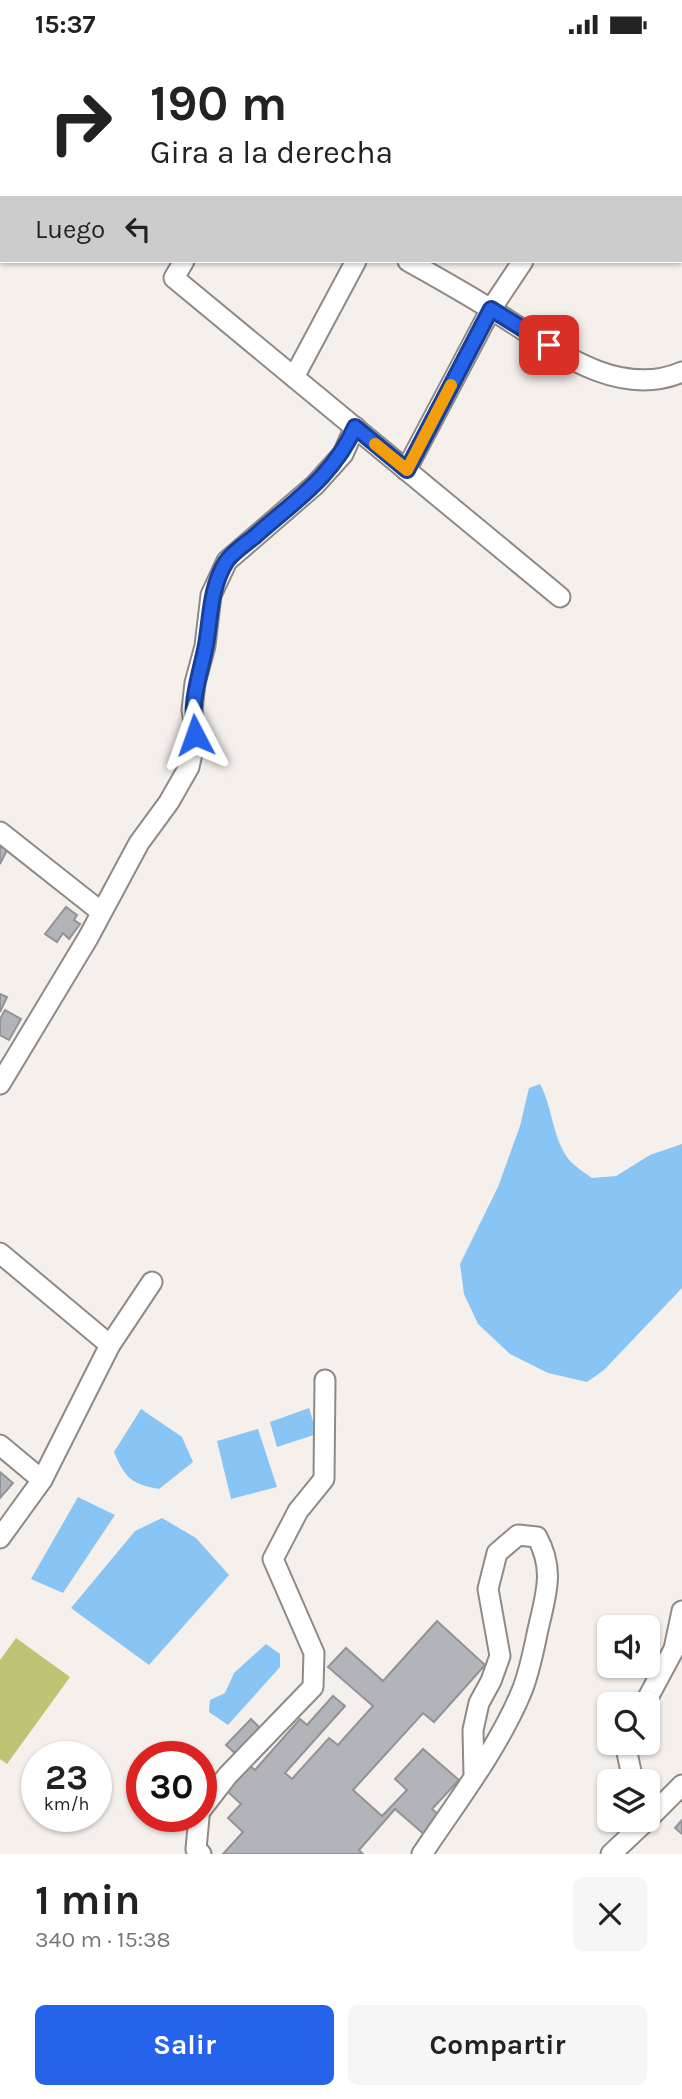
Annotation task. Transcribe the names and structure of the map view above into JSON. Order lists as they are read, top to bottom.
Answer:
{
  "page": {
    "status": "15:37",
    "turn": ["190 m", "Gira a la derecha"],
    "then": "Luego",
    "speed": "23 km/h",
    "limit": "30",
    "heading": ["1 min", "340 m · 15:38"],
    "buttons": ["Salir", "Compartir"]
  }
}
